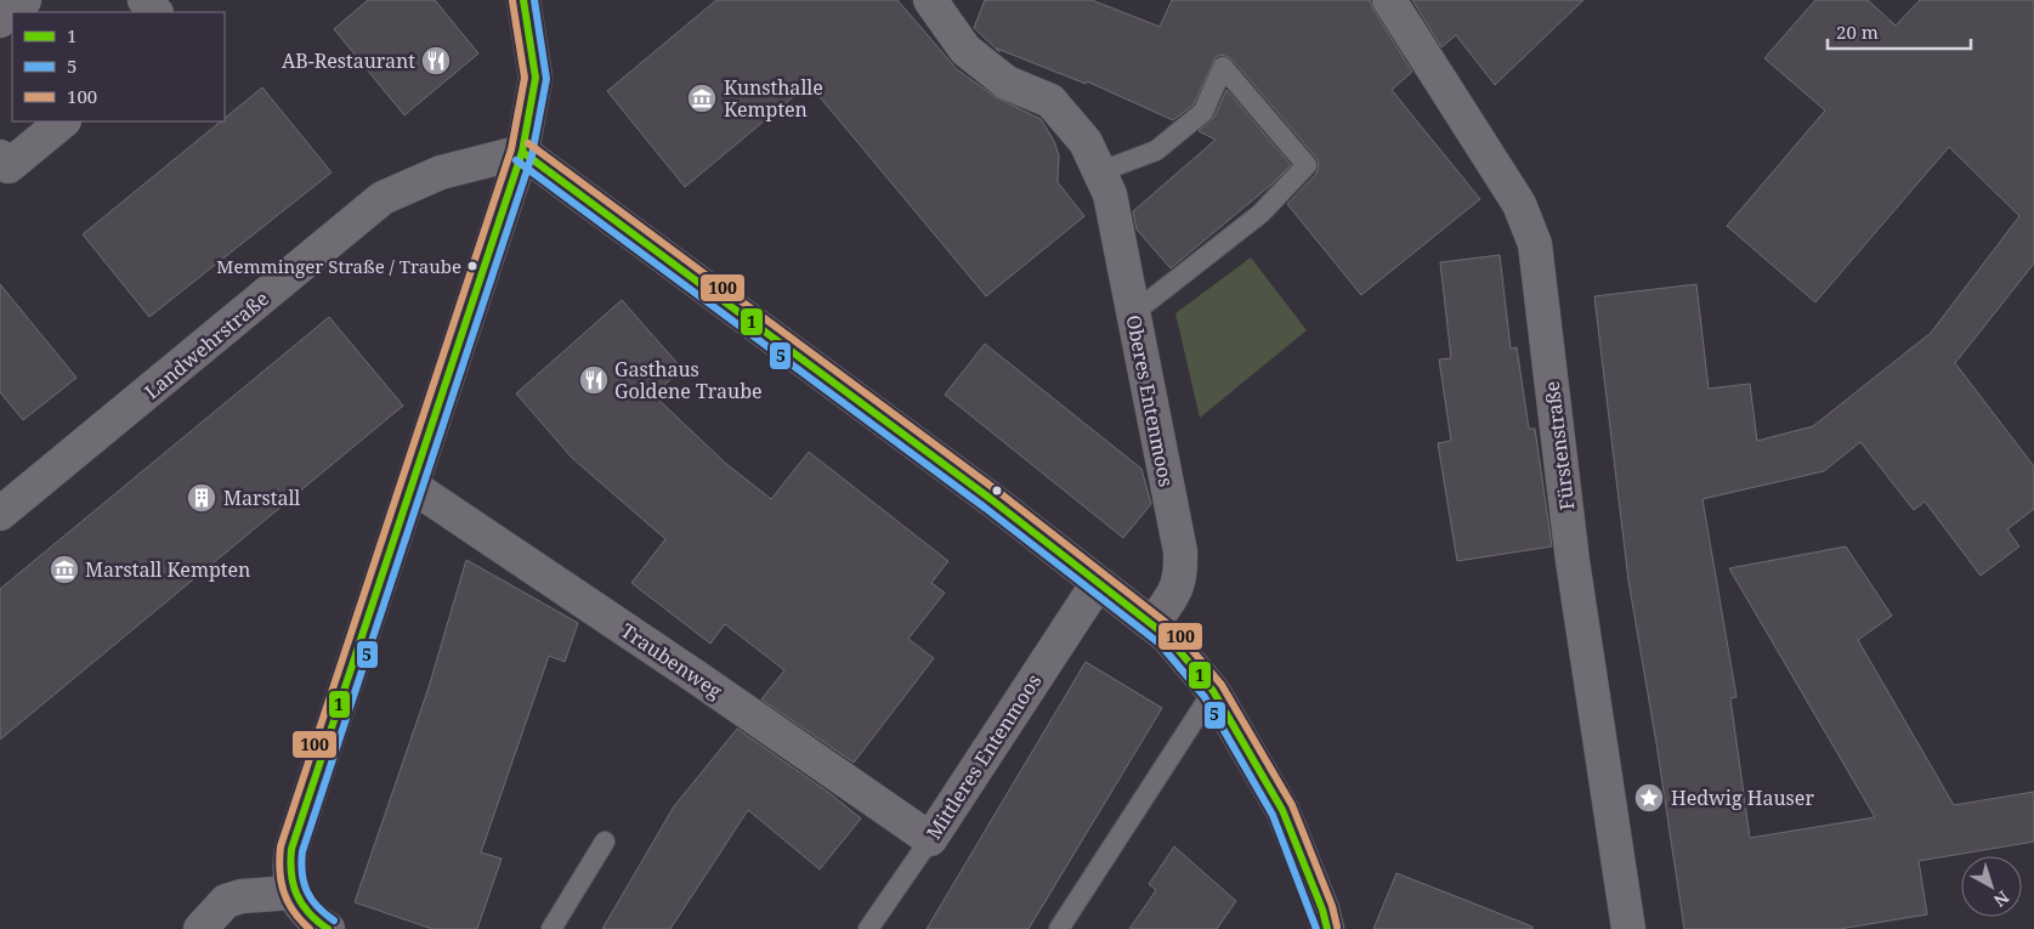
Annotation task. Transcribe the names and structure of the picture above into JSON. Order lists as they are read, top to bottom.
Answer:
{
  "streets": {
    "street": [
      "Landwehrstraße",
      "Oberes Entenmoos",
      "Fürstenstraße",
      "Traubenweg",
      "Mittleres Entenmoos"
    ]
  },
  "crossings": [
    ["Traubenweg", "Mittleres Entenmoos"]
  ],
  "places": {
    "restaurant": ["AB-Restaurant", "Gasthaus Goldene Traube"],
    "museum": ["Kunsthalle Kempten", "Marstall Kempten"],
    "other": ["Memminger Straße / Traube"],
    "building": ["Marstall"],
    "place": ["Hedwig Hauser"]
  },
  "lines": ["transit line 1", "transit line 5", "transit line 100"],
  "legend": ["1", "5", "100"],
  "scale_bar": "20 m",
  "north": "bottom right"
}
